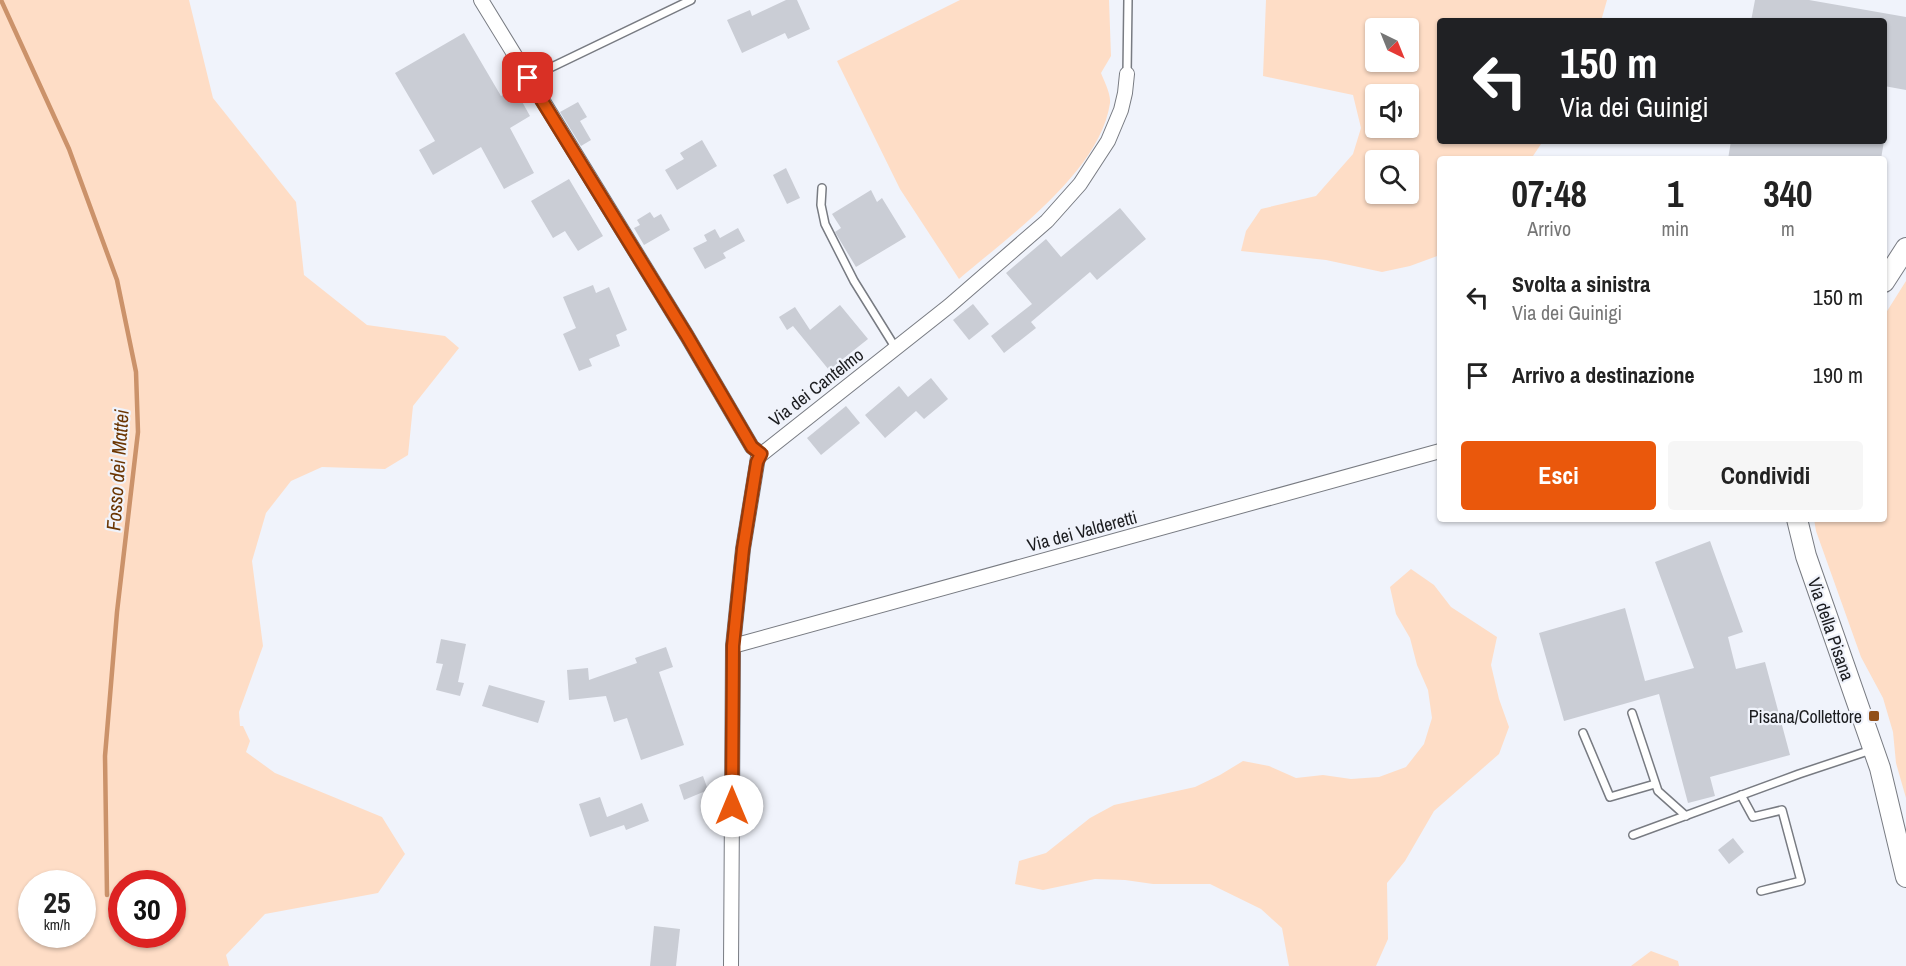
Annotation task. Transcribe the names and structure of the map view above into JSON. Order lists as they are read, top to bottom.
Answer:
{
  "streets": {
    "main road": ["Via della Pisana"],
    "street": ["Via dei Cantelmo", "Via dei Valderetti"]
  },
  "water": ["Fosso dei Mattei"],
  "places": {
    "transit": ["Pisana/Collettore"]
  },
  "north": "bottom right",
  "page": {
    "turn": ["150 m", "Via dei Guinigi"],
    "eta": [
      "07:48",
      "Arrivo",
      "1",
      "min",
      "340",
      "m"
    ],
    "list": [
      {
        "name": "Svolta a sinistra",
        "note": "Via dei Guinigi",
        "value": "150 m"
      },
      {
        "name": "Arrivo a destinazione",
        "value": "190 m"
      }
    ],
    "buttons": ["Esci", "Condividi"],
    "speed": "25 km/h",
    "limit": "30"
  }
}
